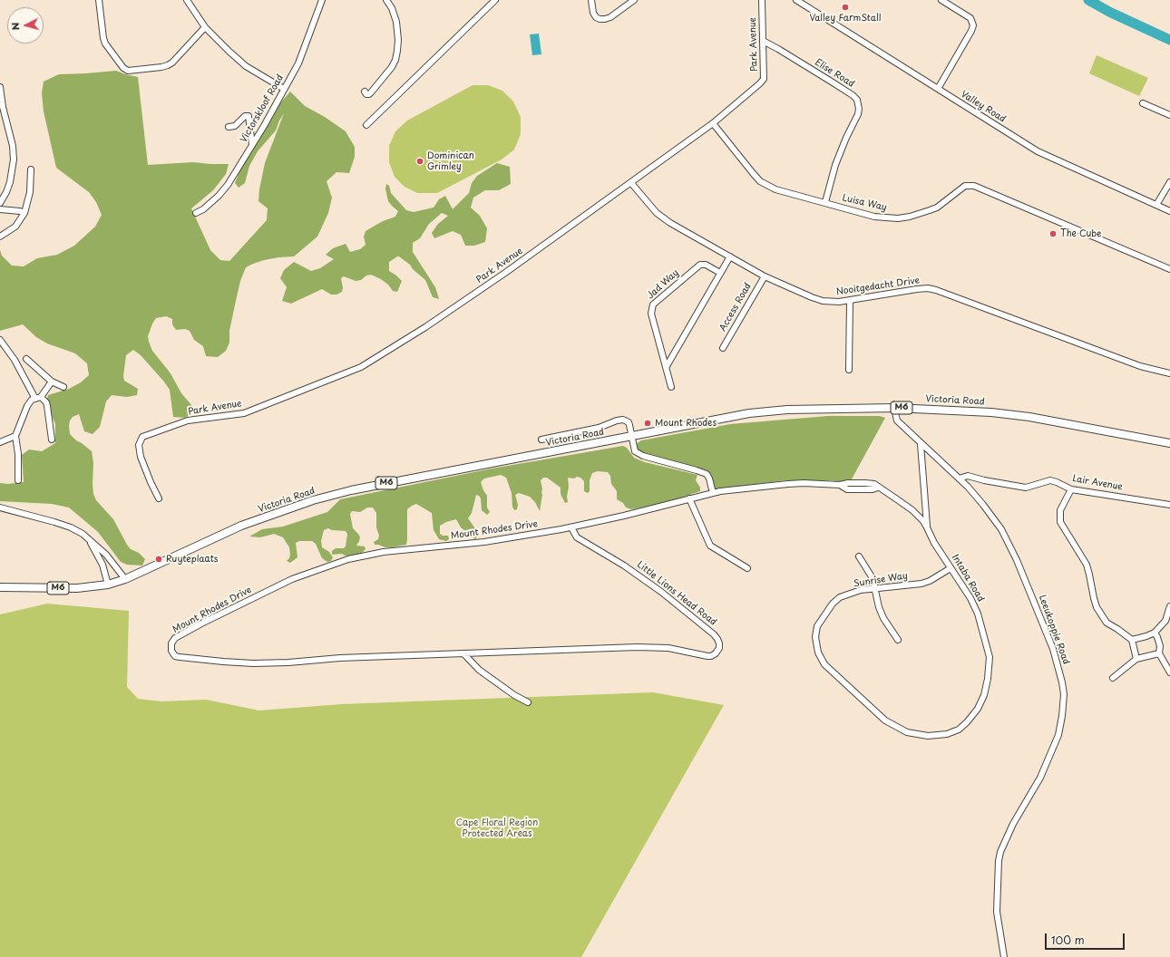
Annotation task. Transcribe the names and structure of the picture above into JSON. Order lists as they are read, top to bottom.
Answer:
{
  "streets": {
    "main road": ["Victoria Road", "M6"],
    "street": [
      "Park Avenue",
      "Elise Road",
      "Valley Road",
      "Victorskloof Road",
      "Luisa Way",
      "Jad Way",
      "Nooitgedacht Drive",
      "Access Road",
      "Lair Avenue",
      "Mount Rhodes Drive",
      "Intaba Road",
      "Sunrise Way",
      "Little Lions Head Road",
      "Leeukoppie Road"
    ]
  },
  "crossings": [
    ["Park Avenue", "Elise Road"],
    ["Park Avenue", "Luisa Way"],
    ["Park Avenue", "Nooitgedacht Drive"],
    ["Elise Road", "Luisa Way"],
    ["Nooitgedacht Drive", "Access Road"],
    ["Victoria Road", "Leeukoppie Road"],
    ["Lair Avenue", "Leeukoppie Road"],
    ["Mount Rhodes Drive", "Intaba Road"],
    ["Mount Rhodes Drive", "Little Lions Head Road"],
    ["Intaba Road", "Sunrise Way"],
    ["Intaba Road", "Leeukoppie Road"]
  ],
  "parks": ["Cape Floral Region Protected Areas"],
  "places": [
    "Valley FarmStall",
    "Dominican Grimley",
    "The Cube",
    "Mount Rhodes",
    "Ruyteplaats"
  ],
  "scale_bar": "100 m",
  "north": "left"
}
